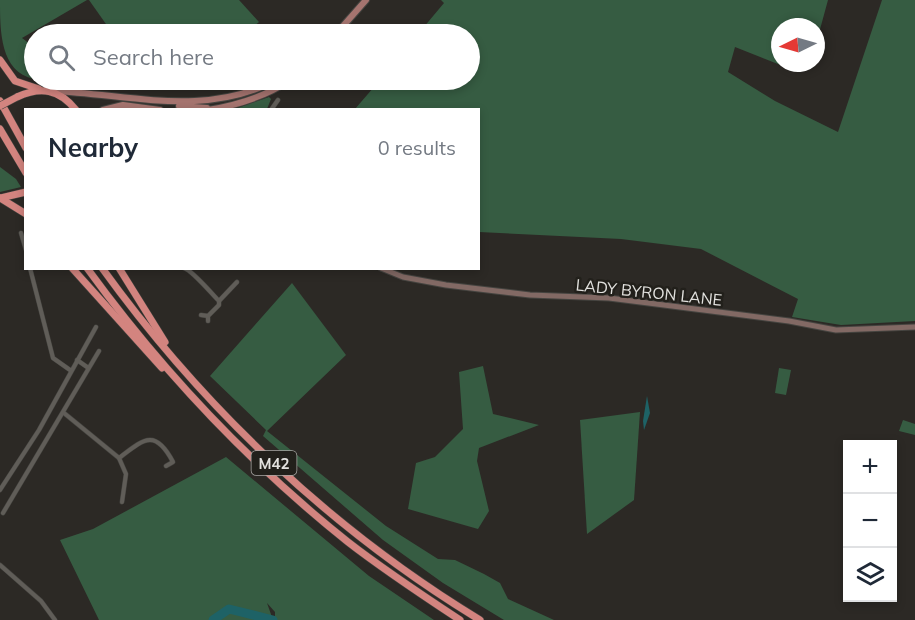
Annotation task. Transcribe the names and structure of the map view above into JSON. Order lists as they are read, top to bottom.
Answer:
{
  "streets": {
    "highway": ["M42"],
    "street": ["LADY BYRON LANE"]
  },
  "north": "left",
  "page": {
    "search": "Search here",
    "heading": ["Nearby", "0 results"],
    "map_buttons": ["+", "−"]
  }
}
